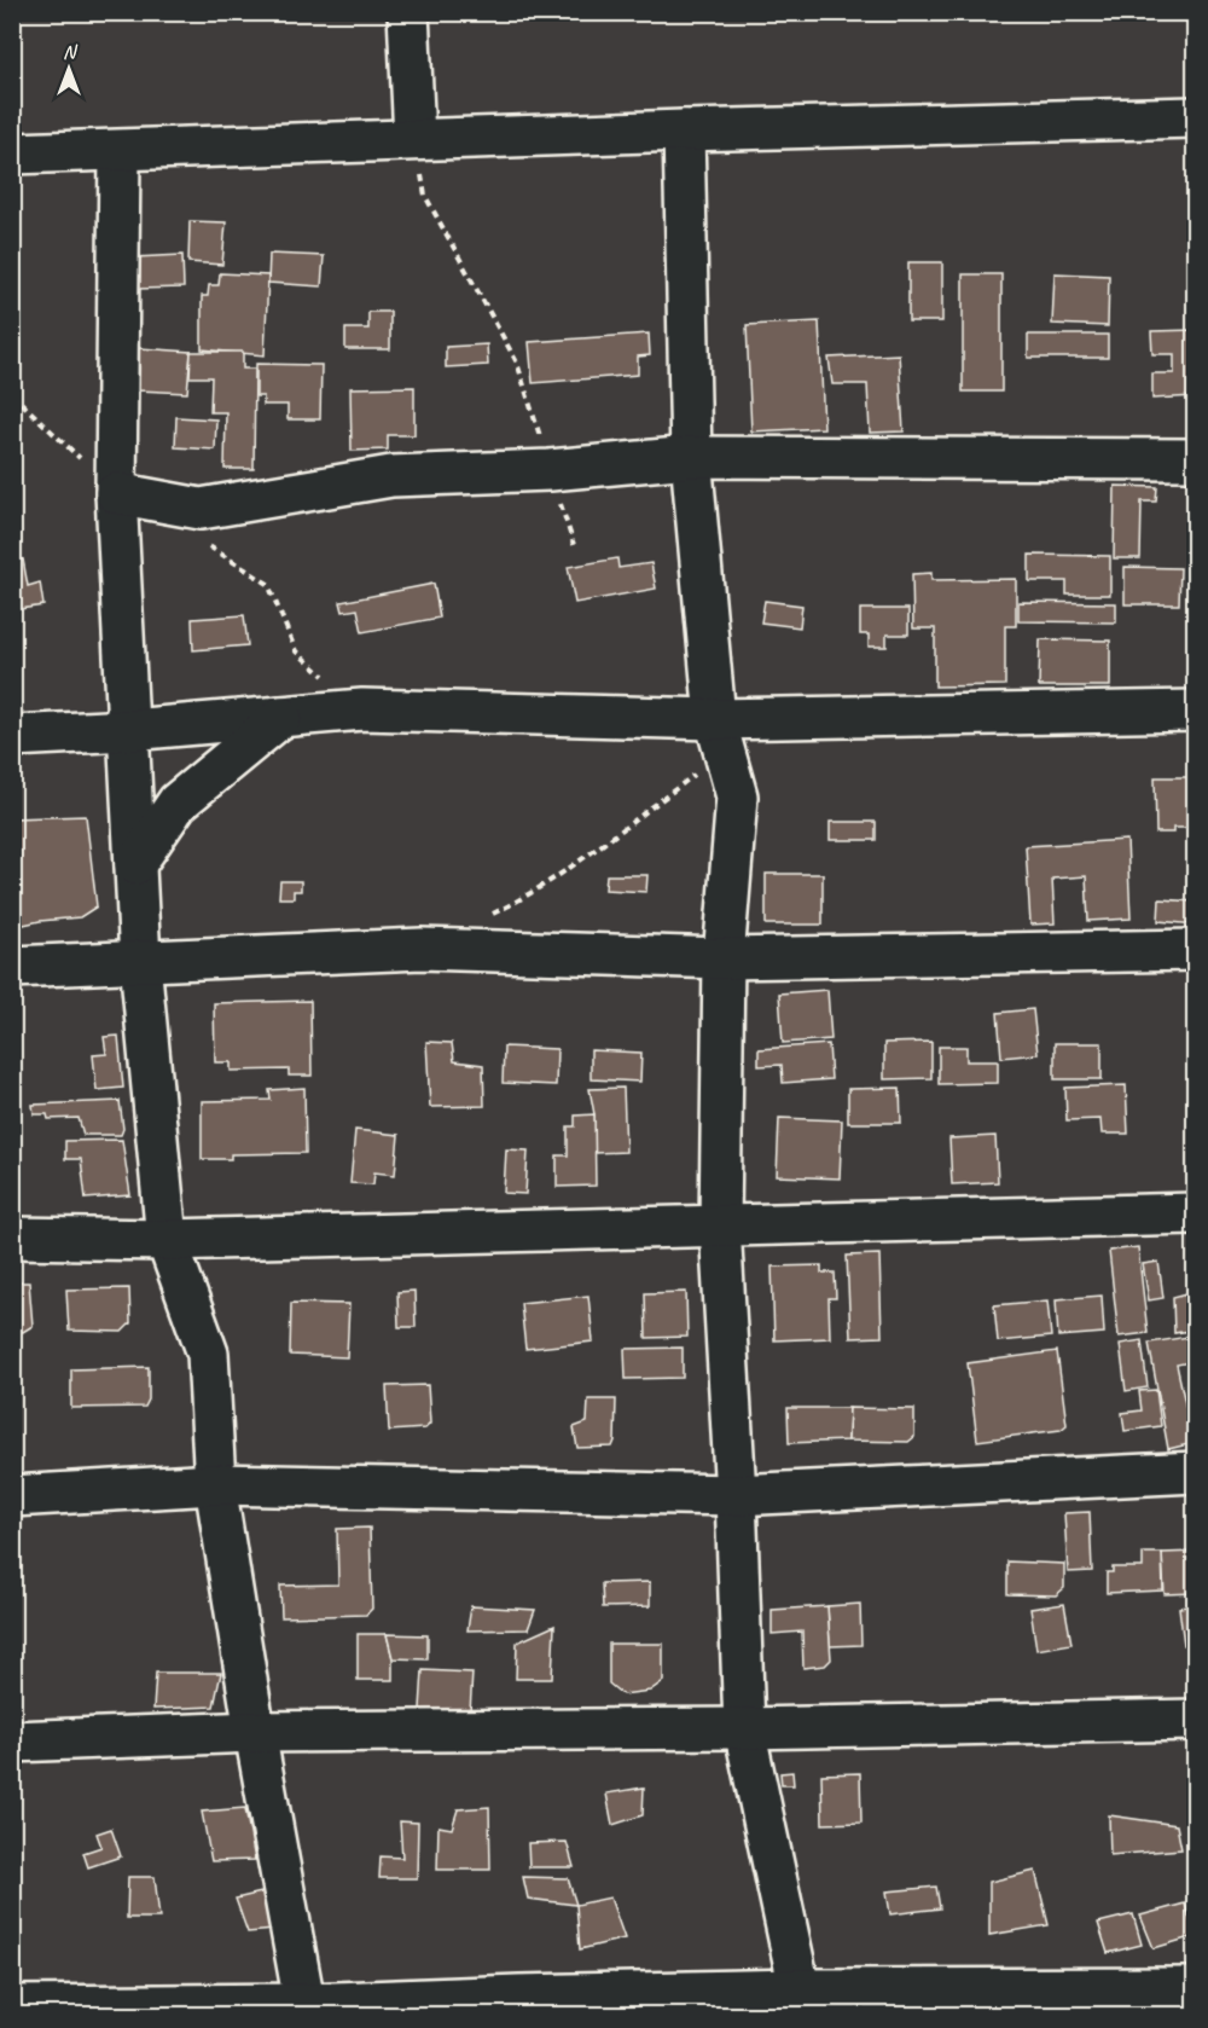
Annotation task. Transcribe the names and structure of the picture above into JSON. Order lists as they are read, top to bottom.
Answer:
{
  "north": "top"
}
